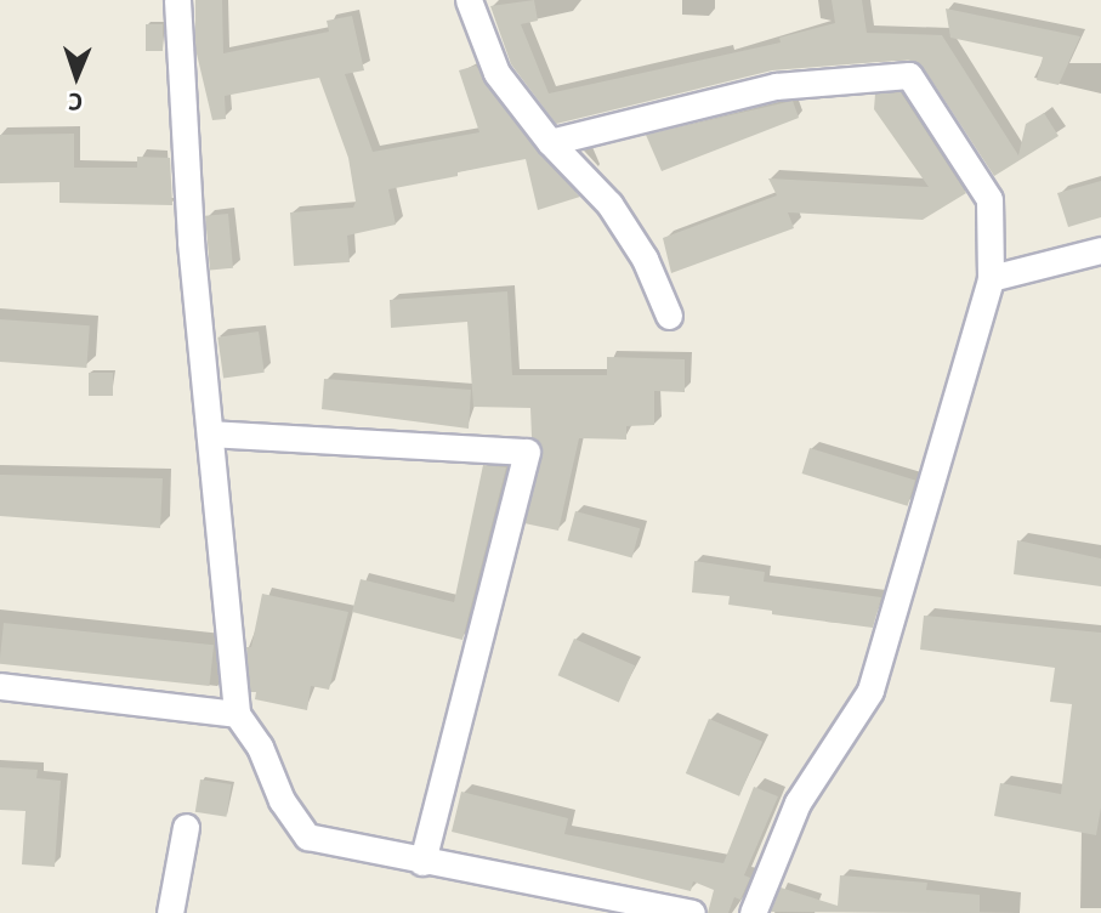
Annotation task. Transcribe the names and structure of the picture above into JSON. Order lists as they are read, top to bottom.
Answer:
{
  "north": "bottom"
}
